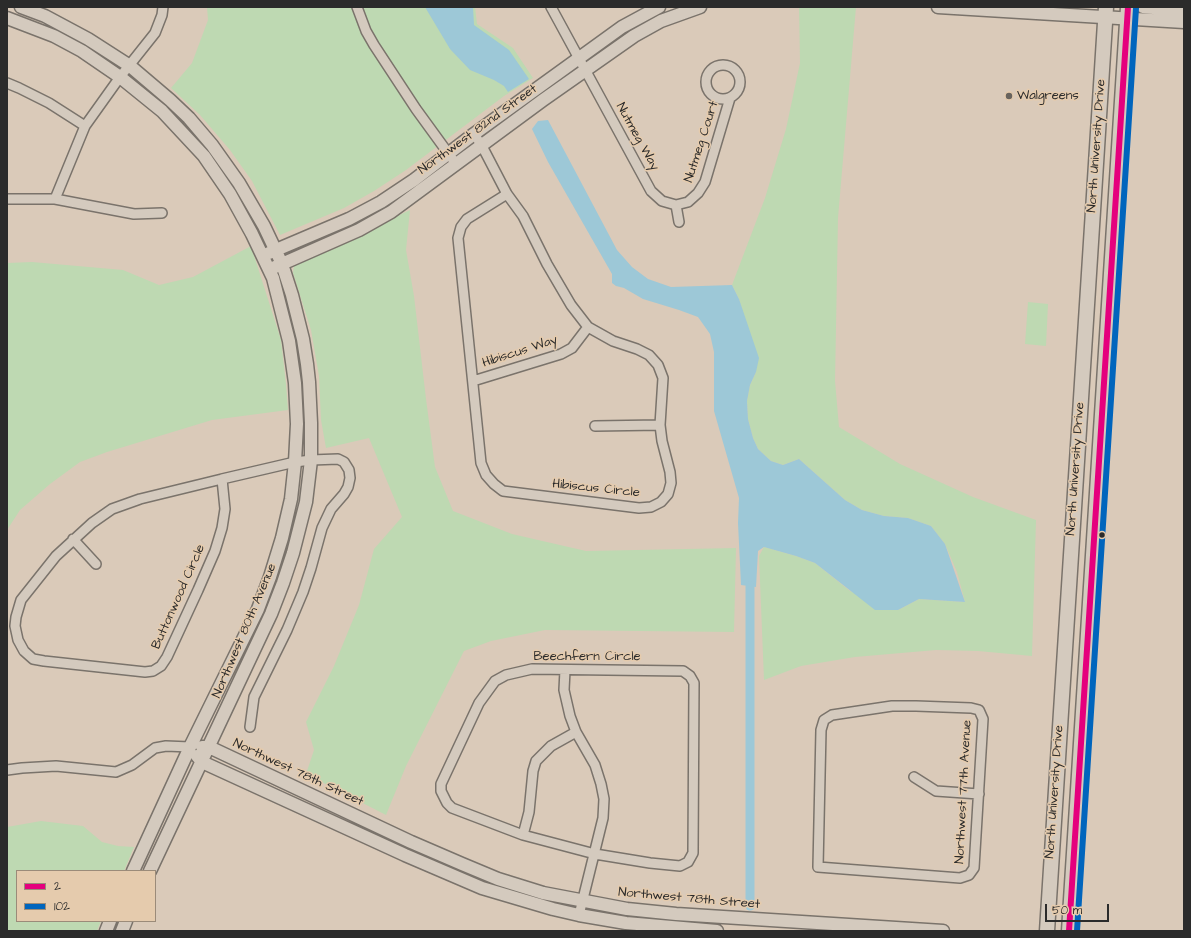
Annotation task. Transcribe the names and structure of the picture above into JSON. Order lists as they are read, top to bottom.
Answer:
{
  "streets": {
    "main road": ["North University Drive"],
    "street": [
      "Northwest 82nd Street",
      "Nutmeg Way",
      "Nutmeg Court",
      "Hibiscus Way",
      "Hibiscus Circle",
      "Buttonwood Circle",
      "Northwest 80th Avenue",
      "Beechfern Circle",
      "Northwest 78th Street",
      "Northwest 77th Avenue"
    ]
  },
  "crossings": [
    ["Northwest 82nd Street", "Nutmeg Way"],
    ["Northwest 82nd Street", "Hibiscus Circle"],
    ["Northwest 82nd Street", "Northwest 80th Avenue"],
    ["Nutmeg Way", "Nutmeg Court"],
    ["Hibiscus Way", "Hibiscus Circle"],
    ["Buttonwood Circle", "Northwest 80th Avenue"],
    ["Northwest 80th Avenue", "Northwest 78th Street"]
  ],
  "places": ["Walgreens"],
  "lines": ["transit line 2", "transit line 102"],
  "legend": ["2", "102"],
  "scale_bar": "50 m"
}
